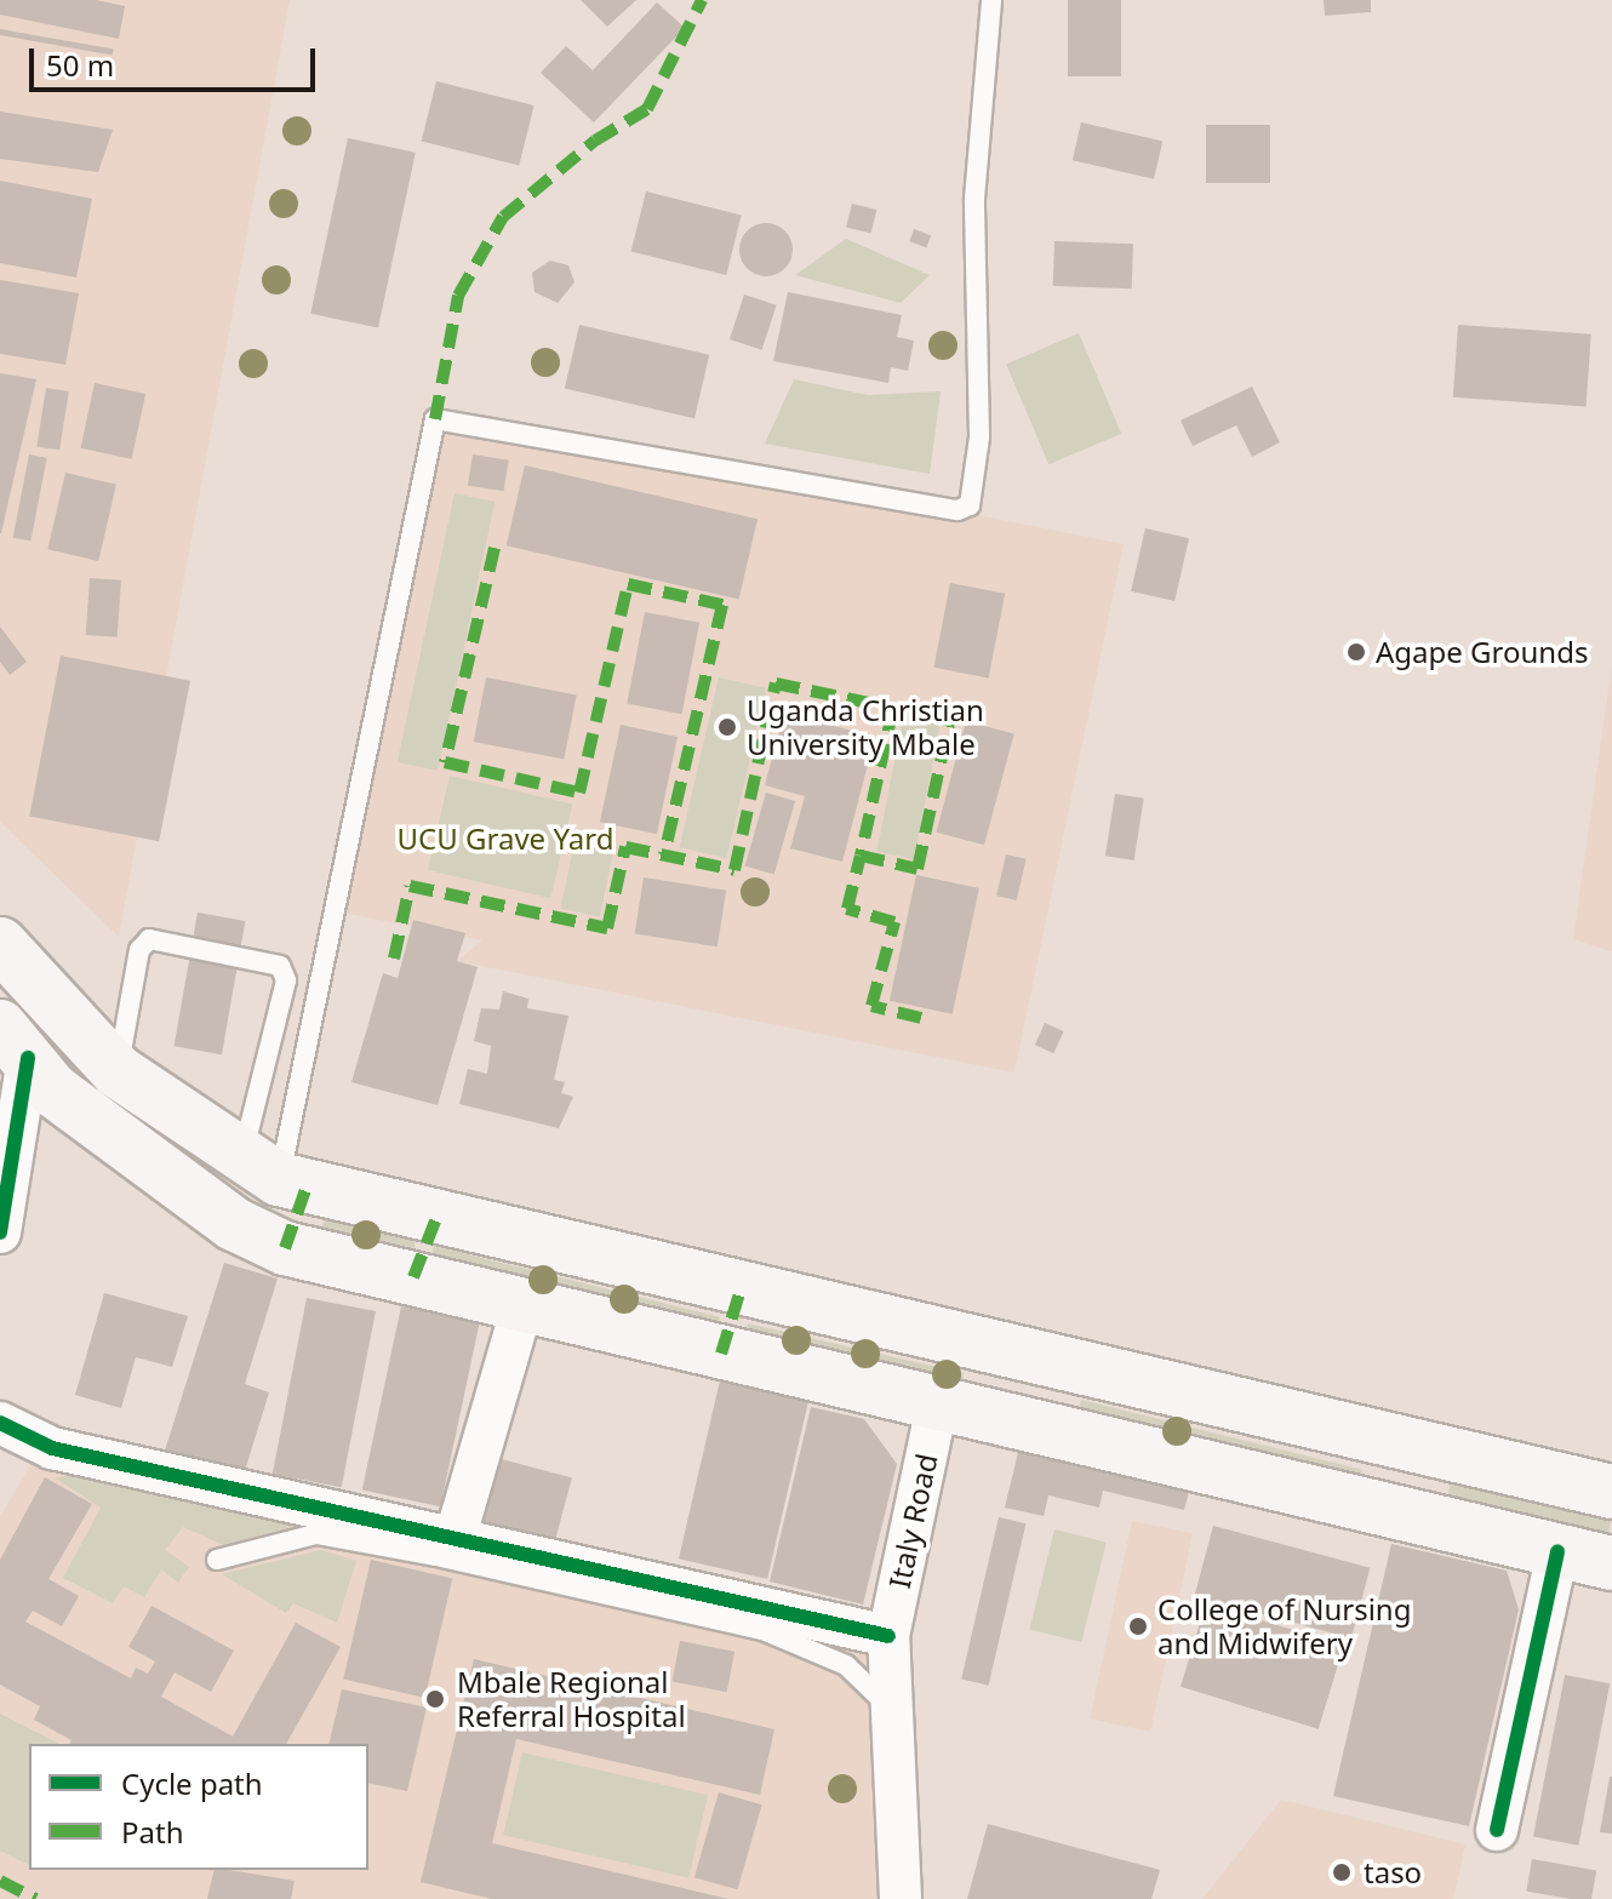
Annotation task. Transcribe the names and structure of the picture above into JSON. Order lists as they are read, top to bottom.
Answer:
{
  "streets": {
    "street": ["Italy Road"]
  },
  "parks": ["UCU Grave Yard"],
  "places": [
    "Agape Grounds",
    "Uganda Christian University Mbale",
    "College of Nursing and Midwifery",
    "Mbale Regional Referral Hospital",
    "taso"
  ],
  "legend": ["Cycle path", "Path"],
  "scale_bar": "50 m"
}
